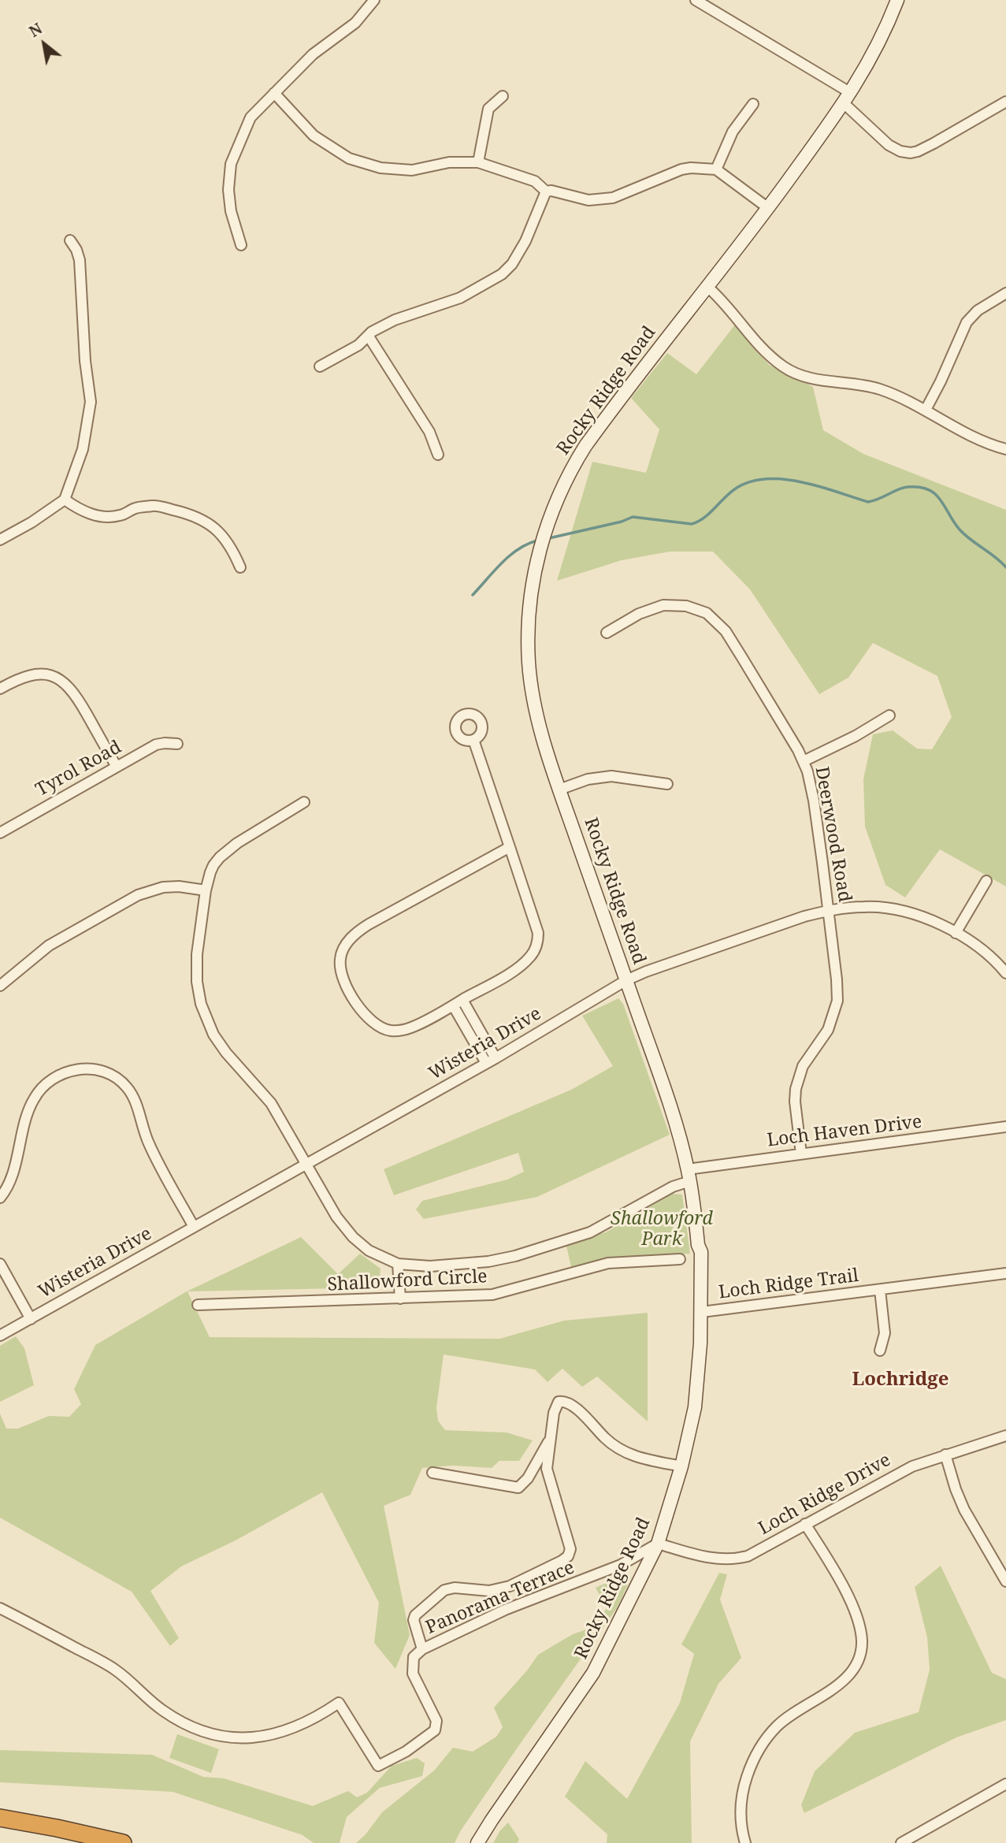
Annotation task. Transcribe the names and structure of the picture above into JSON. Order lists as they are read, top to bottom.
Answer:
{
  "streets": {
    "main road": ["Rocky Ridge Road"],
    "street": [
      "Tyrol Road",
      "Deerwood Road",
      "Wisteria Drive",
      "Loch Haven Drive",
      "Shallowford Circle",
      "Loch Ridge Trail",
      "Loch Ridge Drive",
      "Panorama Terrace"
    ]
  },
  "crossings": [
    ["Rocky Ridge Road", "Wisteria Drive"],
    ["Rocky Ridge Road", "Loch Haven Drive"],
    ["Rocky Ridge Road", "Loch Ridge Trail"],
    ["Rocky Ridge Road", "Loch Ridge Drive"],
    ["Rocky Ridge Road", "Panorama Terrace"],
    ["Deerwood Road", "Wisteria Drive"],
    ["Deerwood Road", "Loch Haven Drive"],
    ["Loch Ridge Drive", "Panorama Terrace"]
  ],
  "districts": ["Lochridge"],
  "parks": ["Shallowford Park"],
  "north": "top left"
}
